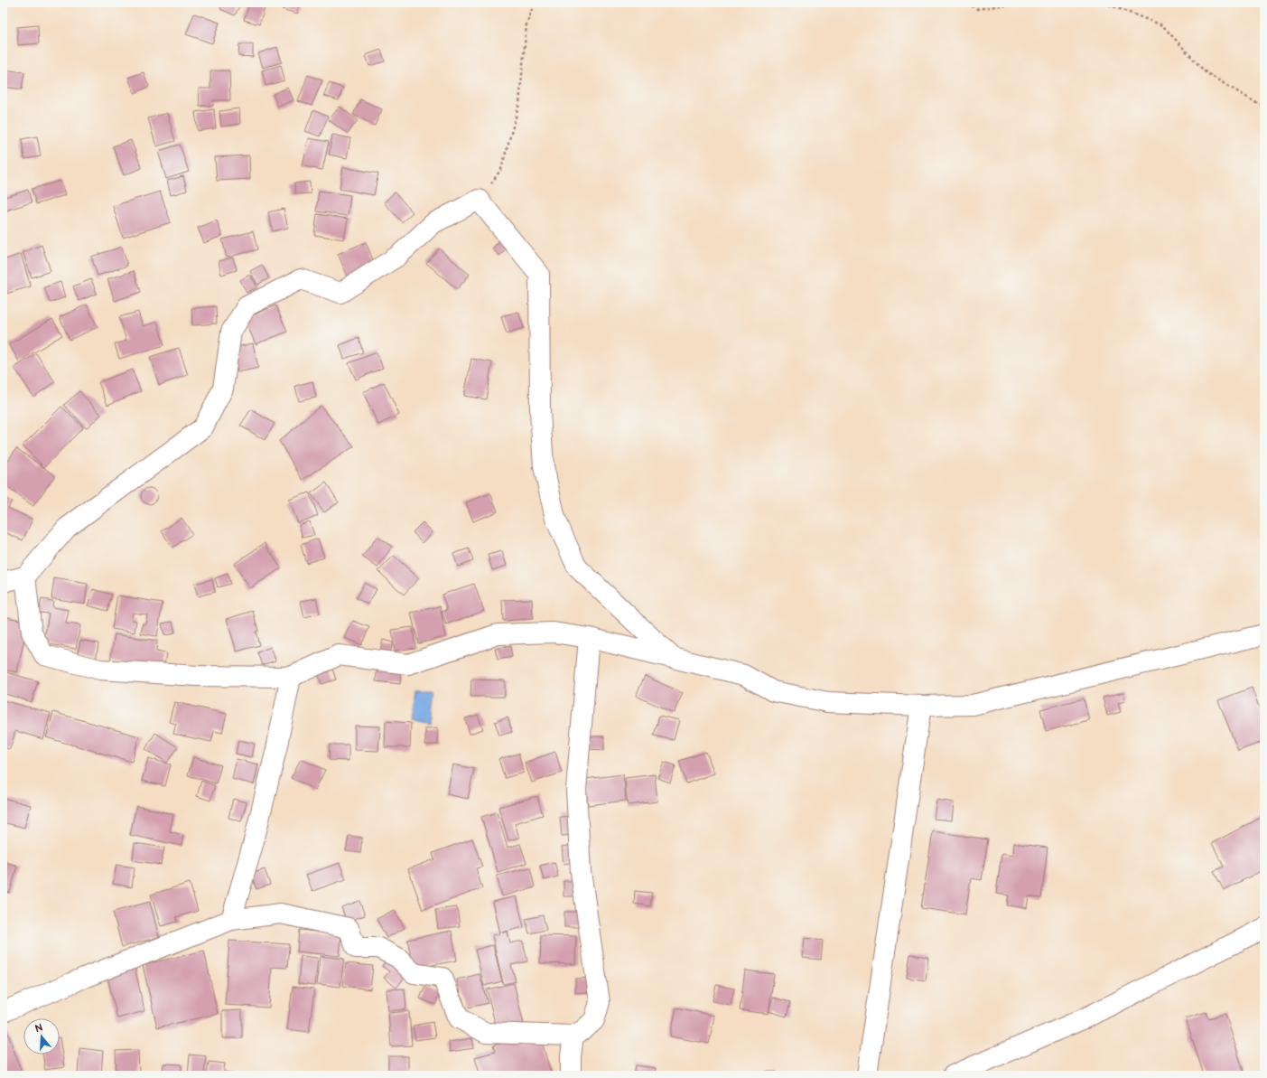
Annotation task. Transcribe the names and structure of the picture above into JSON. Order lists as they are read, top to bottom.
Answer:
{
  "north": "top"
}
